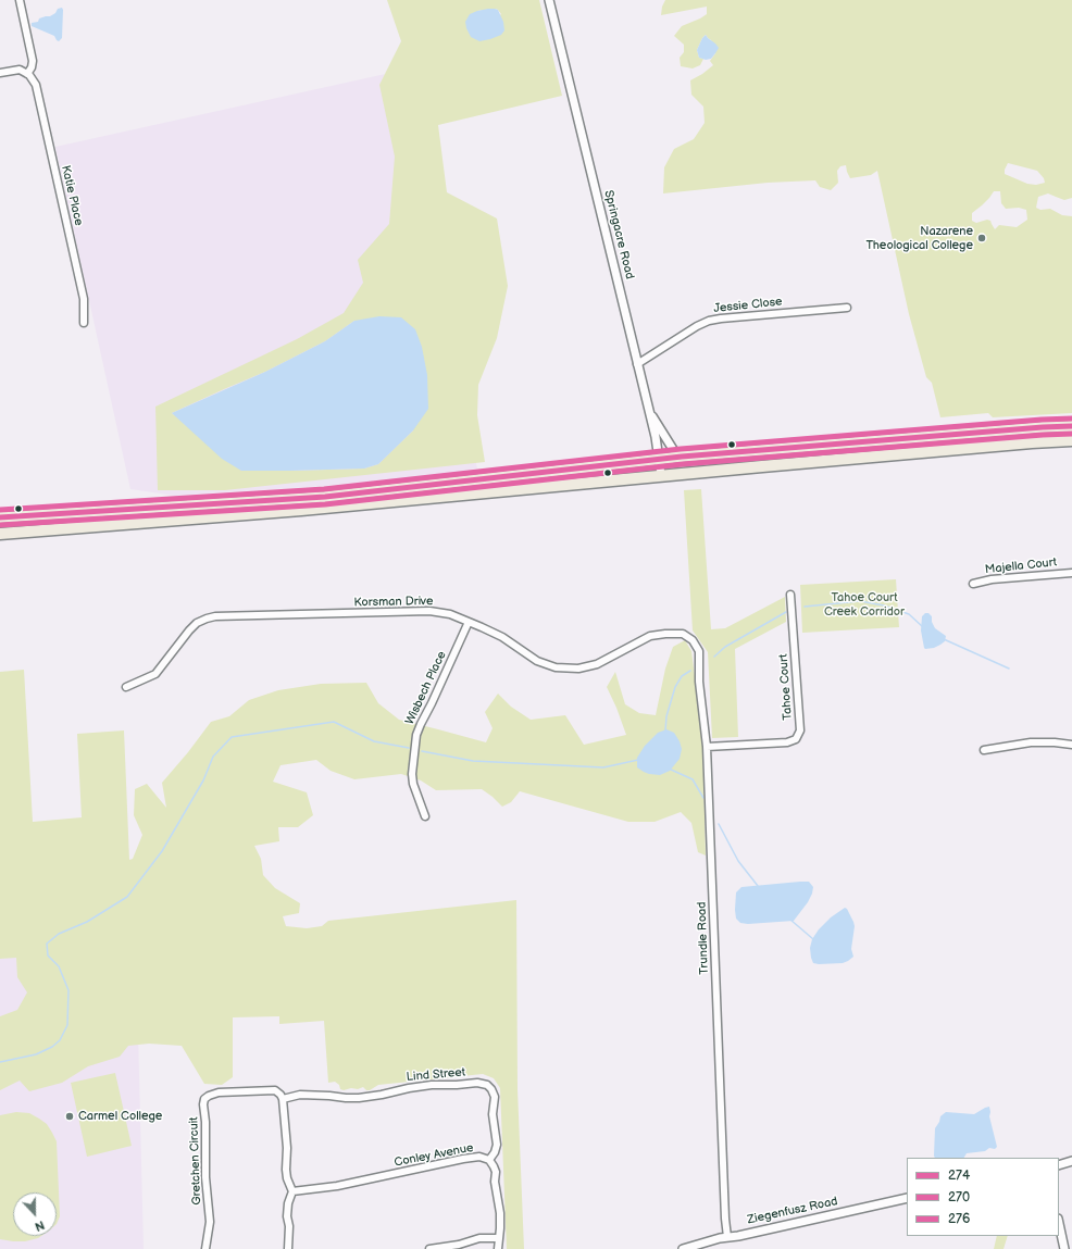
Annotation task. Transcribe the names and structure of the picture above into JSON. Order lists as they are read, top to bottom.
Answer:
{
  "streets": {
    "street": [
      "Katie Place",
      "Springacre Road",
      "Jessie Close",
      "Majella Court",
      "Korsman Drive",
      "Tahoe Court",
      "Wisbech Place",
      "Trundle Road",
      "Lind Street",
      "Conley Avenue",
      "Gretchen Circuit",
      "Ziegenfusz Road"
    ]
  },
  "crossings": [
    ["Springacre Road", "Jessie Close"],
    ["Korsman Drive", "Wisbech Place"],
    ["Korsman Drive", "Trundle Road"],
    ["Tahoe Court", "Trundle Road"],
    ["Trundle Road", "Ziegenfusz Road"],
    ["Lind Street", "Conley Avenue"],
    ["Lind Street", "Gretchen Circuit"]
  ],
  "parks": ["Tahoe Court Creek Corridor"],
  "places": ["Nazarene Theological College", "Carmel College"],
  "lines": ["transit line 276", "transit line 274", "transit line 270"],
  "legend": ["274", "270", "276"],
  "north": "bottom"
}
